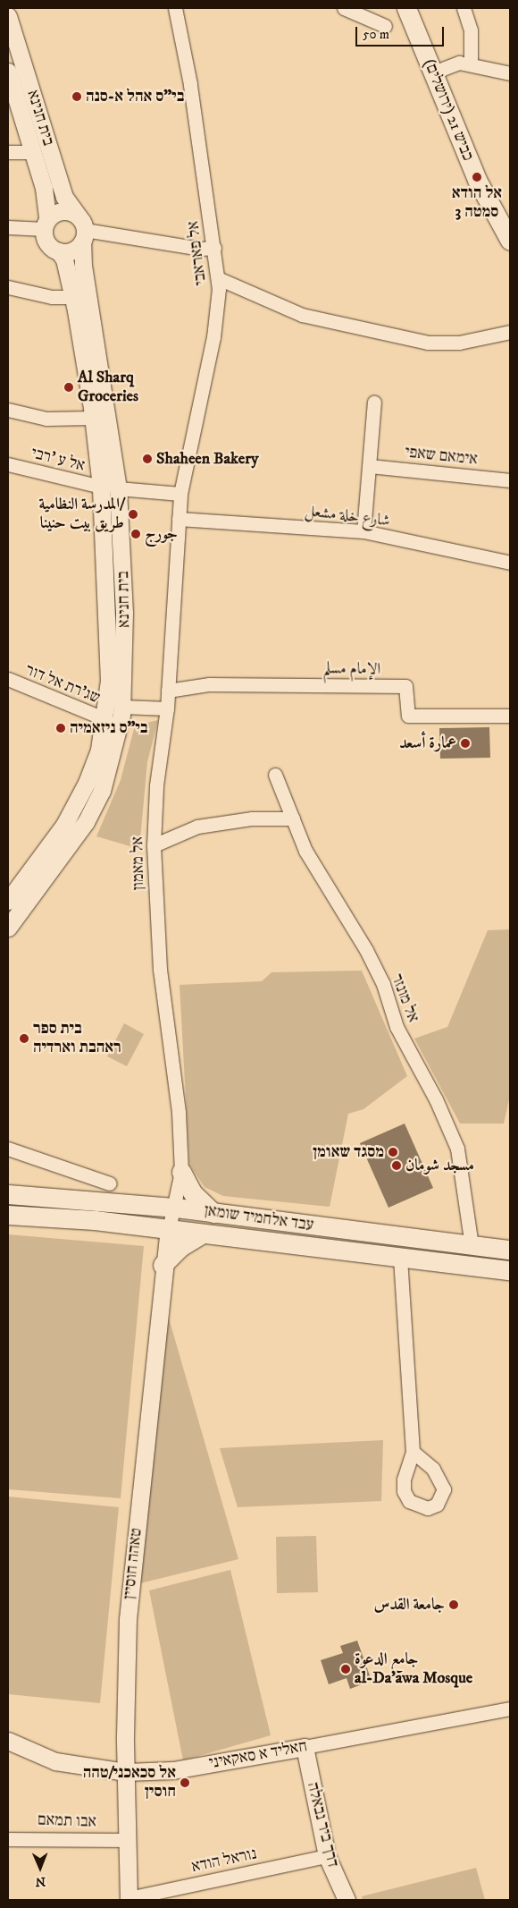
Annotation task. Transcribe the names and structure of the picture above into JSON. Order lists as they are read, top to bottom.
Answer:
{
  "streets": {
    "main road": ["כביש 21 (ירושלים)", "עבד אלחמיד שומאן"],
    "street": [
      "בית חנינא",
      "אל פאראבי",
      "אימאם שאפי",
      "אל ע 'רבי",
      "شارع خلة مشعل",
      "الإمام مسلم",
      "שג'רת אל דור",
      "אל מאמון",
      "אל מונזר",
      "טאהה חוסיין",
      "חאליד א סאקאיני",
      "אבו תמאם",
      "דרך ביר נבאלה",
      "נוראל הודא"
    ]
  },
  "crossings": [
    ["בית חנינא", "אל ע 'רבי"],
    ["בית חנינא", "שג'רת אל דור"],
    ["אל פאראבי", "אל מאמון"],
    ["شارع خلة مشعل", "אל מאמון"],
    ["الإمام مسلم", "אל מאמון"],
    ["אל מאמון", "עבד אלחמיד שומאן"],
    ["אל מאמון", "טאהה חוסיין"],
    ["אל מונזר", "עבד אלחמיד שומאן"],
    ["עבד אלחמיד שומאן", "טאהה חוסיין"],
    ["טאהה חוסיין", "חאליד א סאקאיני"],
    ["טאהה חוסיין", "אבו תמאם"],
    ["טאהה חוסיין", "נוראל הודא"],
    ["חאליד א סאקאיני", "דרך ביר נבאלה"],
    ["דרך ביר נבאלה", "נוראל הודא"]
  ],
  "places": [
    "בי\"ס אהל א-סנה",
    "אל הודא סמטה 3",
    "Al Sharq Groceries",
    "Shaheen Bakery",
    "المدرسة النظامية/ طريق بيت حنينا",
    "جورج",
    "בי\"ס ניזאמיה",
    "عمارة أسعد",
    "בית ספר ראהבת וארדיה",
    "מסגד שאומן",
    "مسجد شومان",
    "جامعة القدس",
    "جامع الدعوة al-Da'awa Mosque",
    "אל סכאכני/טהה חוסין"
  ],
  "scale_bar": "50 m",
  "north": "bottom"
}
